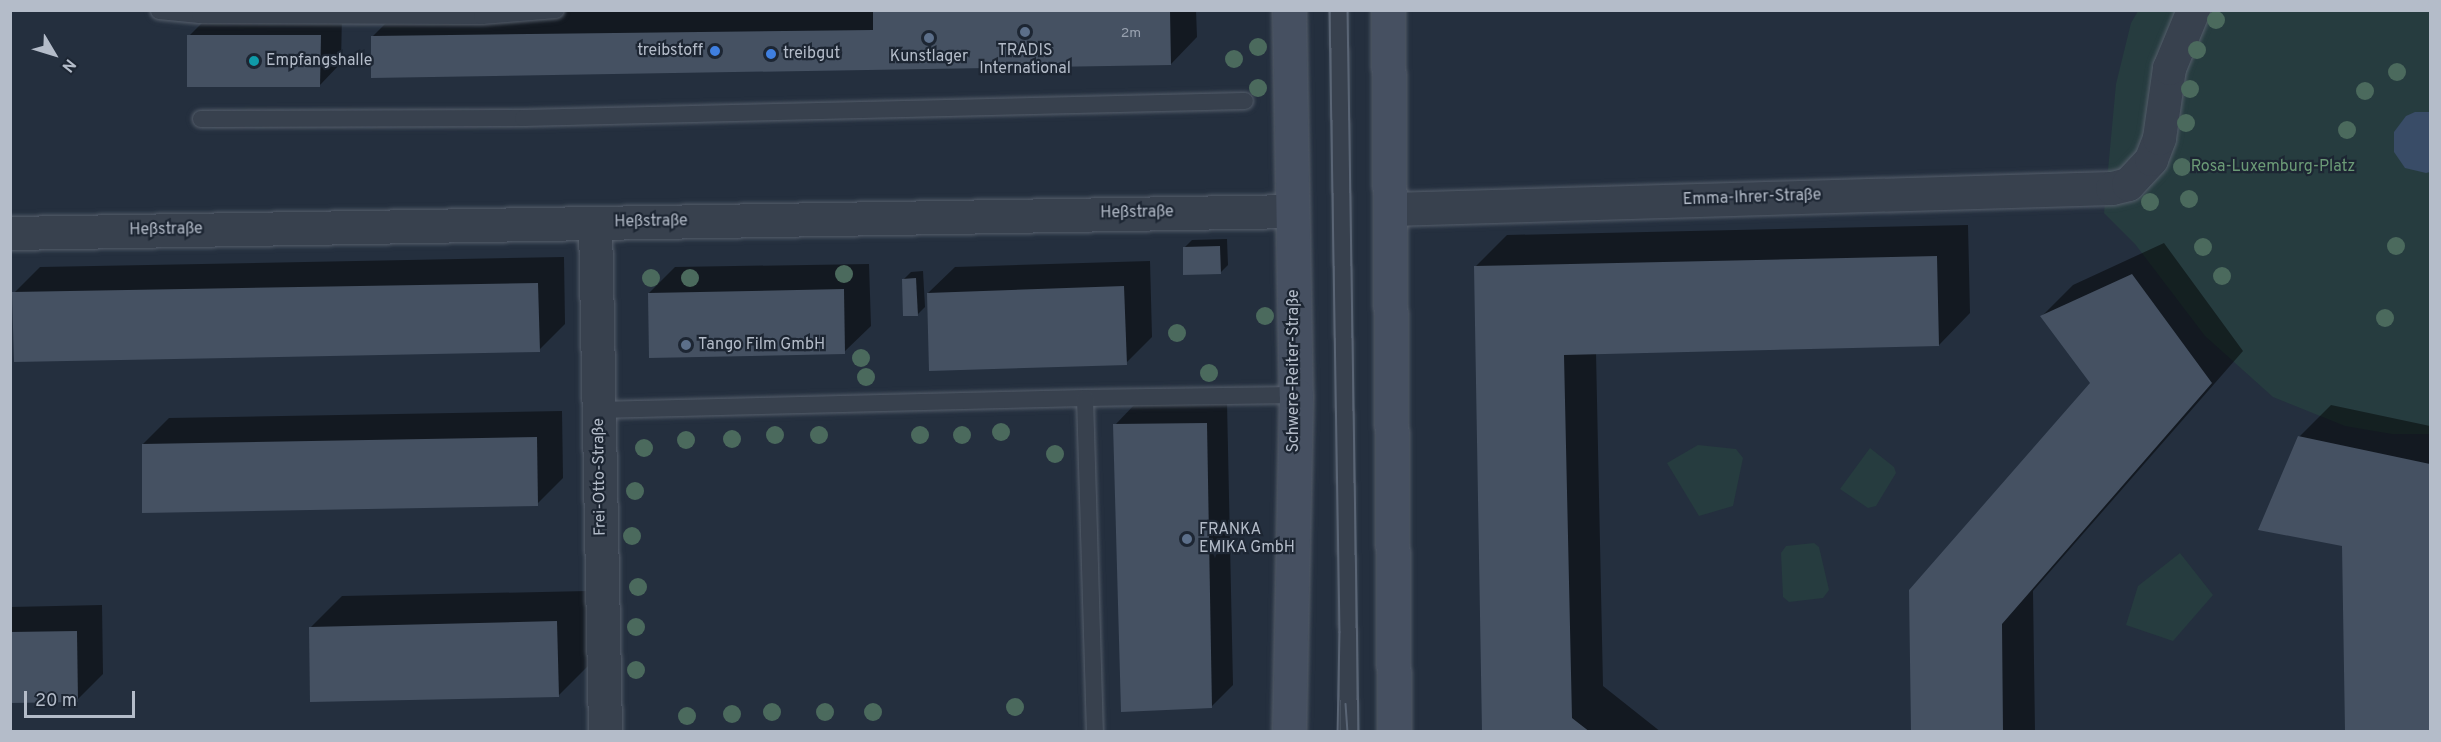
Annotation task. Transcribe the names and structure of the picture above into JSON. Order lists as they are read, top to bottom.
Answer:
{
  "streets": {
    "main road": ["Schwere-Reiter-Straße"],
    "street": ["Emma-Ihrer-Straße", "Heßstraße", "Frei-Otto-Straße"]
  },
  "crossings": [
    ["Heßstraße", "Schwere-Reiter-Straße"],
    ["Heßstraße", "Frei-Otto-Straße"]
  ],
  "parks": ["Rosa-Luxemburg-Platz"],
  "places": [
    "TRADIS International",
    "Kunstlager",
    "treibstoff",
    "treibgut",
    "Empfangshalle",
    "Tango Film GmbH",
    "FRANKA EMIKA GmbH"
  ],
  "house_numbers": ["2m"],
  "scale_bar": "20 m",
  "north": "bottom right"
}
